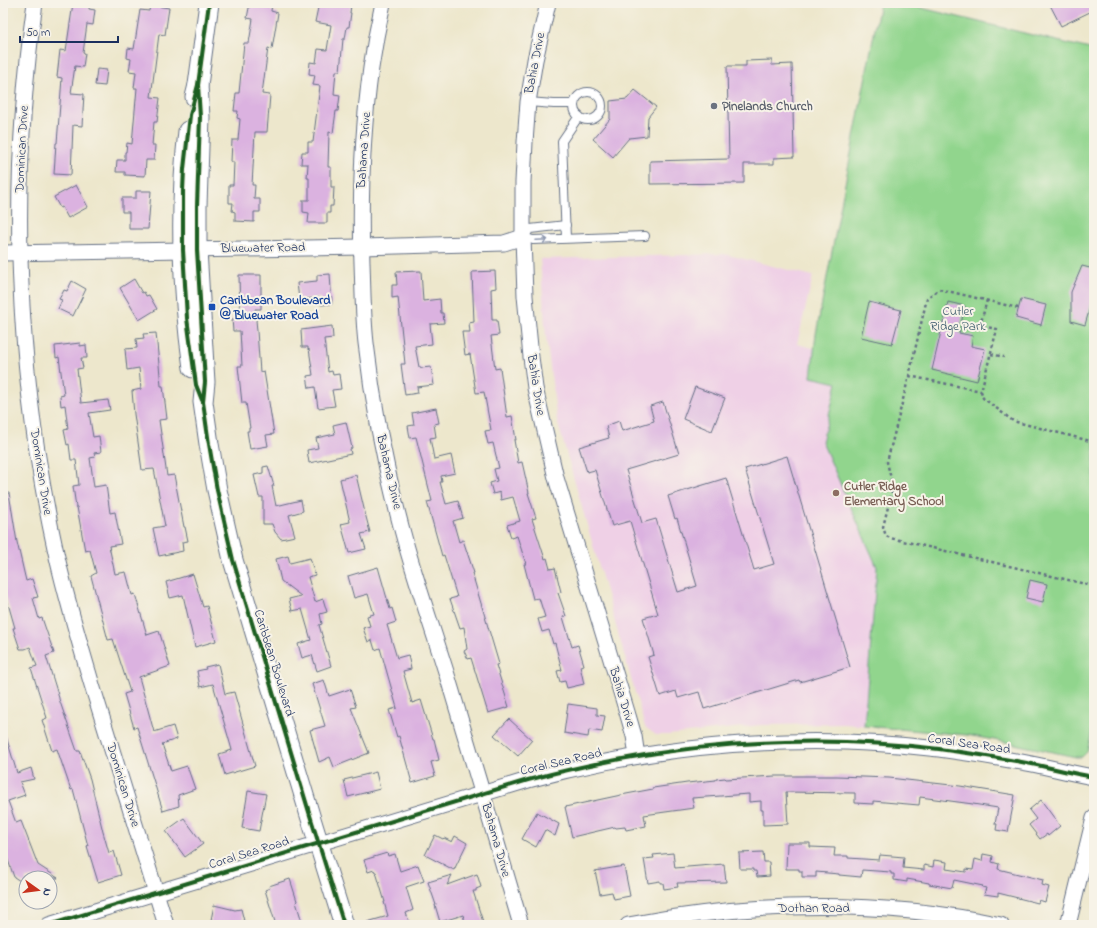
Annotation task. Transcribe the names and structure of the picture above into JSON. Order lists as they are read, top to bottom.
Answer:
{
  "streets": {
    "street": [
      "Bahia Drive",
      "Dominican Drive",
      "Bahama Drive",
      "Bluewater Road",
      "Caribbean Boulevard",
      "Coral Sea Road",
      "Dothan Road"
    ]
  },
  "crossings": [
    ["Bahia Drive", "Bluewater Road"],
    ["Bahia Drive", "Coral Sea Road"],
    ["Dominican Drive", "Bluewater Road"],
    ["Dominican Drive", "Coral Sea Road"],
    ["Bahama Drive", "Bluewater Road"],
    ["Bahama Drive", "Coral Sea Road"],
    ["Bluewater Road", "Caribbean Boulevard"],
    ["Caribbean Boulevard", "Coral Sea Road"]
  ],
  "parks": ["Cutler Ridge Park"],
  "places": {
    "other": ["Pinelands Church", "Cutler Ridge Elementary School"],
    "transit": ["Caribbean Boulevard @ Bluewater Road"]
  },
  "scale_bar": "50 m",
  "north": "right"
}
